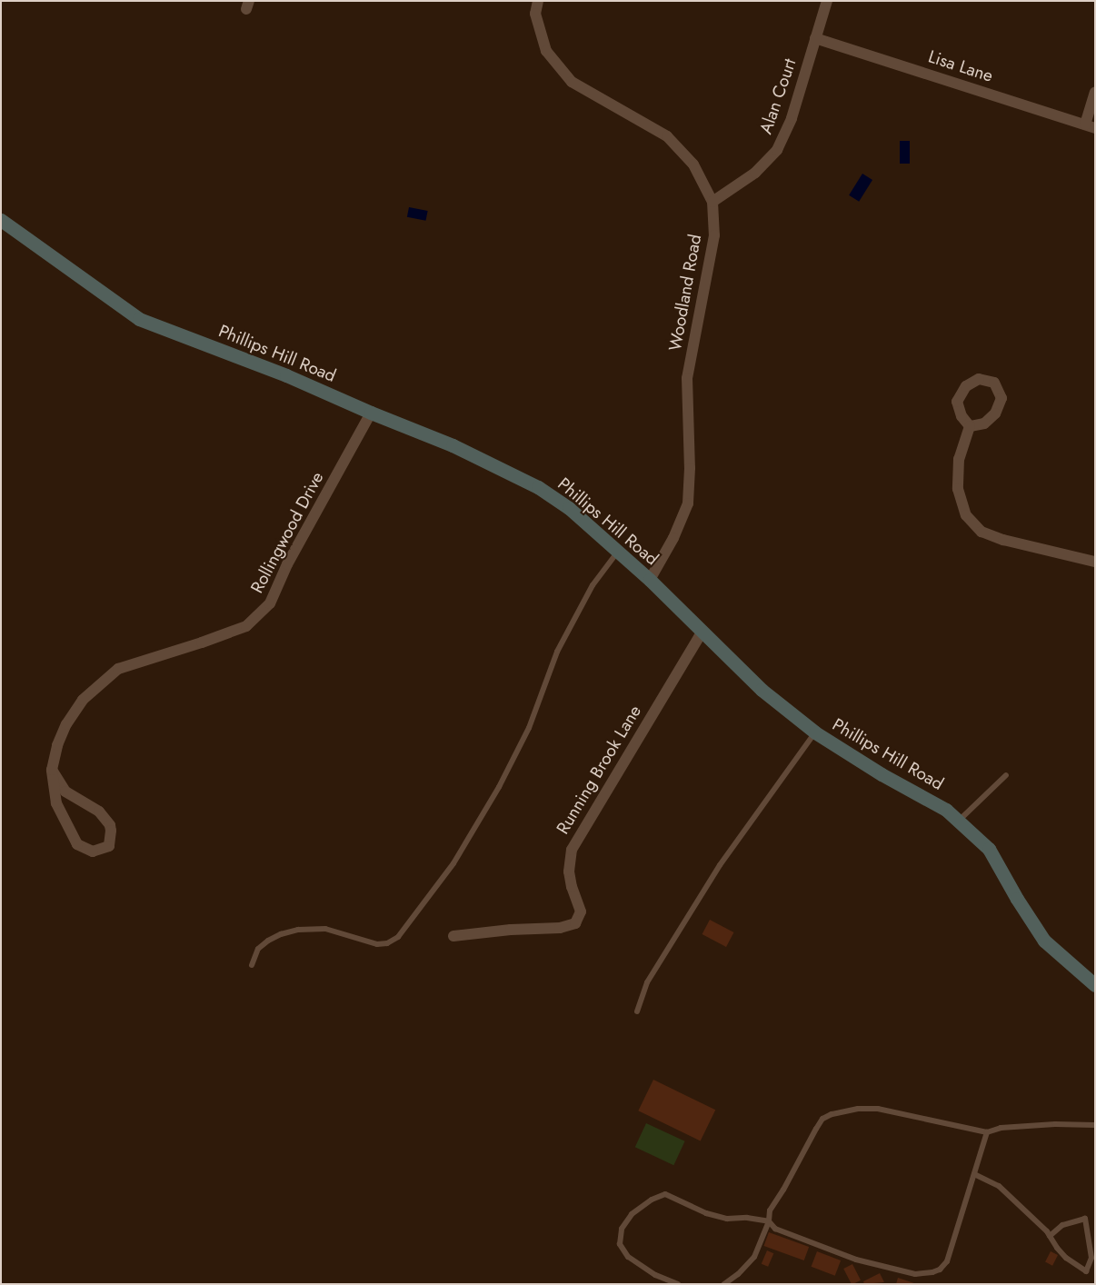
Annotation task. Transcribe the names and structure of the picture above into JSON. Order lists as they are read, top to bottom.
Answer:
{
  "streets": {
    "street": [
      "Lisa Lane",
      "Alan Court",
      "Woodland Road",
      "Phillips Hill Road",
      "Rollingwood Drive",
      "Running Brook Lane"
    ]
  },
  "crossings": [
    ["Lisa Lane", "Alan Court"],
    ["Alan Court", "Woodland Road"],
    ["Woodland Road", "Phillips Hill Road"],
    ["Phillips Hill Road", "Rollingwood Drive"],
    ["Phillips Hill Road", "Running Brook Lane"]
  ]
}
